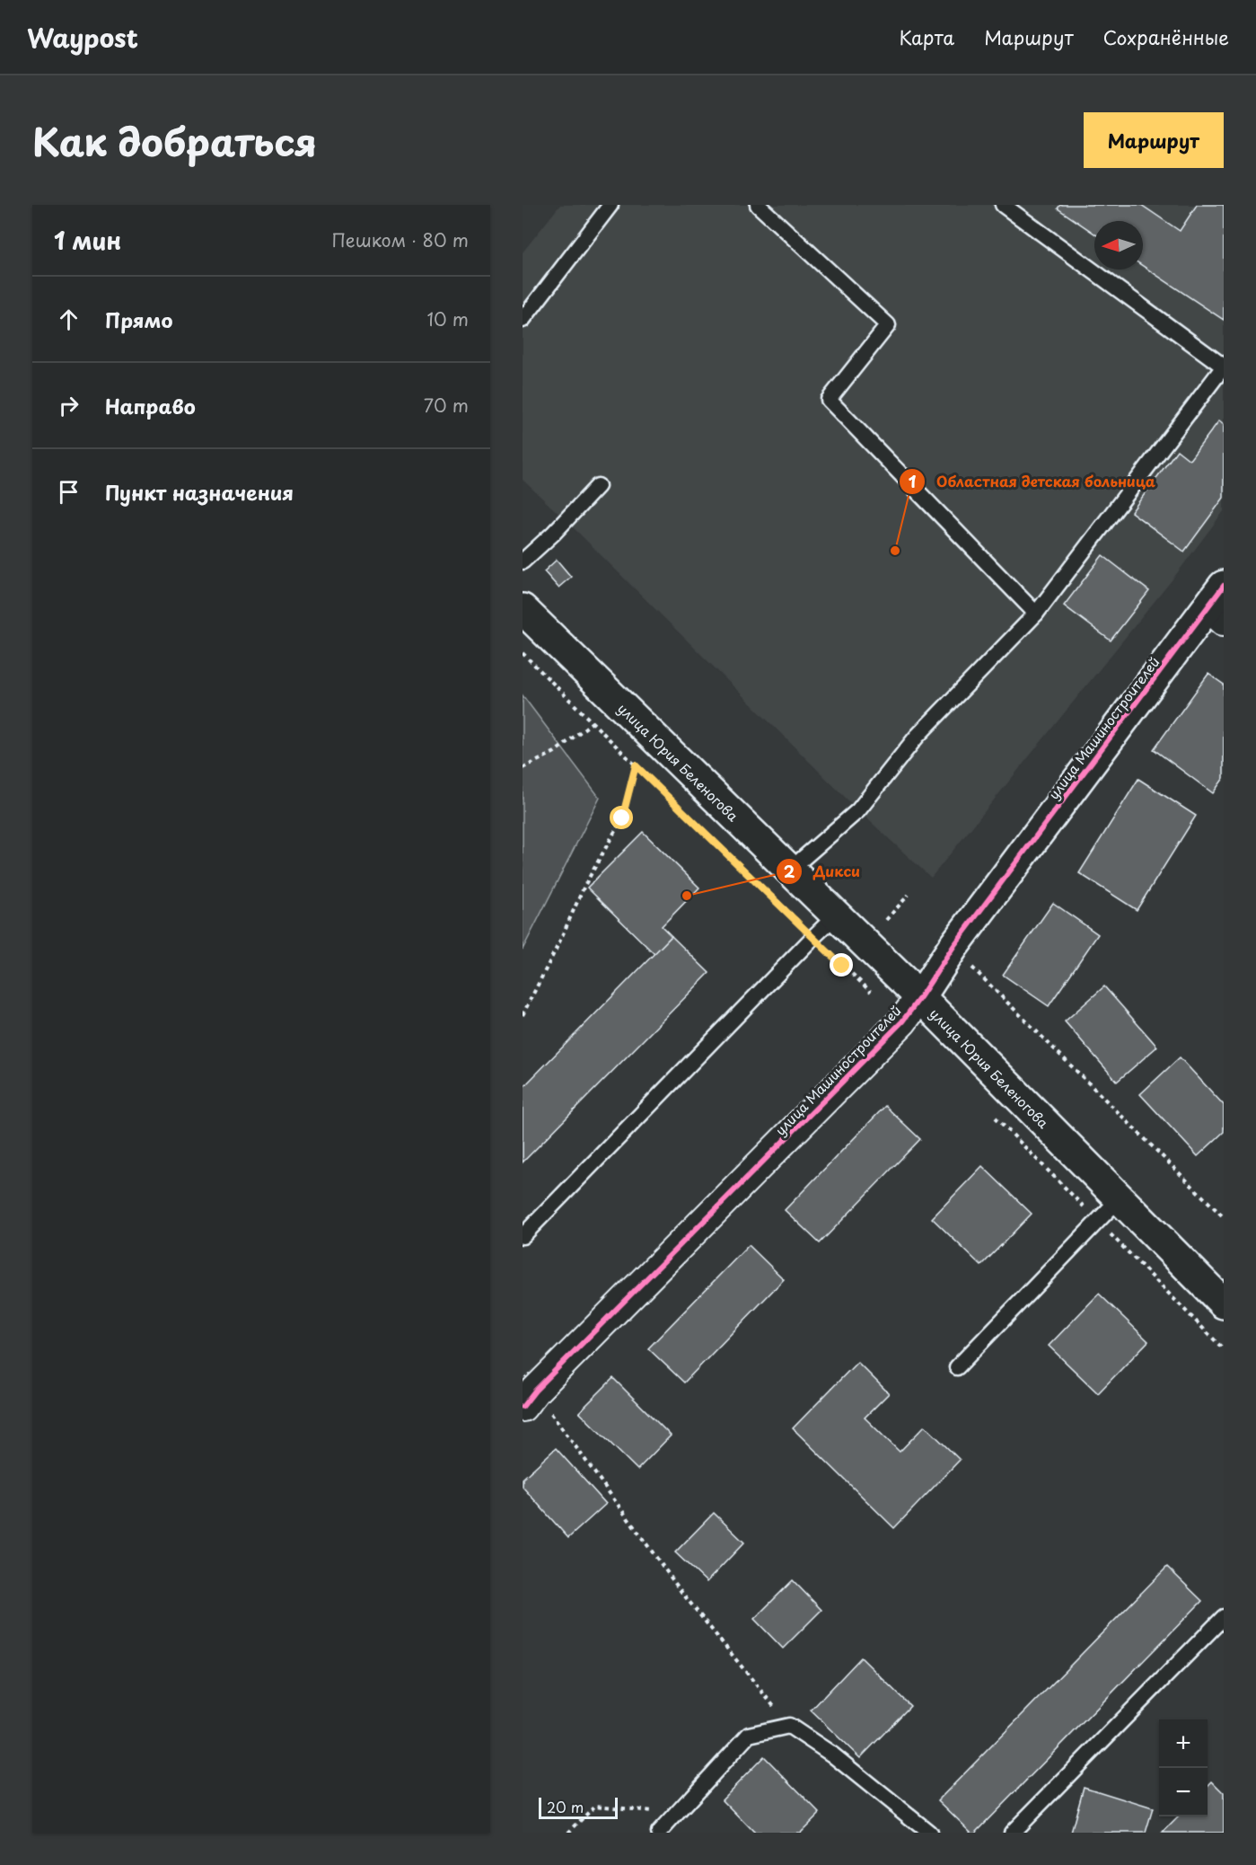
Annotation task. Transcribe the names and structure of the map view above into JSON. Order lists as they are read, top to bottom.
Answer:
{
  "streets": {
    "main road": ["улица Машиностроителей", "улица Юрия Беленогова"]
  },
  "crossings": [
    ["улица Машиностроителей", "улица Юрия Беленогова"]
  ],
  "places": ["Областная детская больница", "Дикси"],
  "scale_bar": "20 m",
  "north": "left",
  "page": {
    "header": "Waypost",
    "nav": ["Карта", "Маршрут", "Сохранённые"],
    "title": "Как добраться",
    "buttons": "Маршрут",
    "heading": ["1 мин", "Пешком · 80 m"],
    "list": [
      ["Прямо", "10 m"],
      ["Направо", "70 m"],
      "Пункт назначения"
    ],
    "map_buttons": ["+", "−"],
    "scale": "20 m"
  }
}
